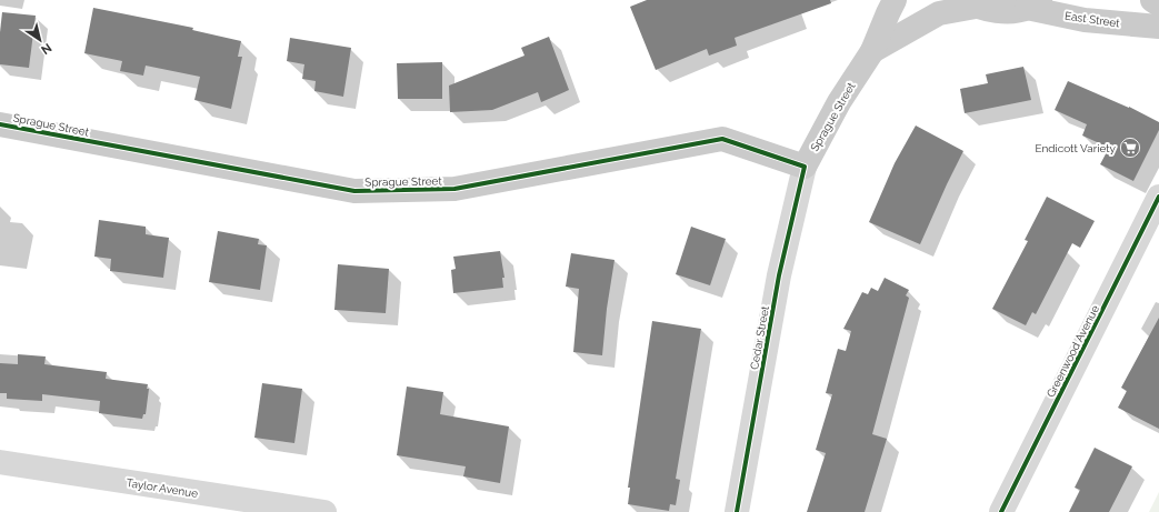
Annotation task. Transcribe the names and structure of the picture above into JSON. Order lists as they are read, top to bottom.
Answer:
{
  "streets": {
    "main road": ["East Street", "Sprague Street"],
    "street": ["Cedar Street", "Greenwood Avenue", "Taylor Avenue"]
  },
  "crossings": [
    ["Sprague Street", "Cedar Street"]
  ],
  "places": {
    "supermarket": ["Endicott Variety"]
  },
  "north": "bottom right"
}
